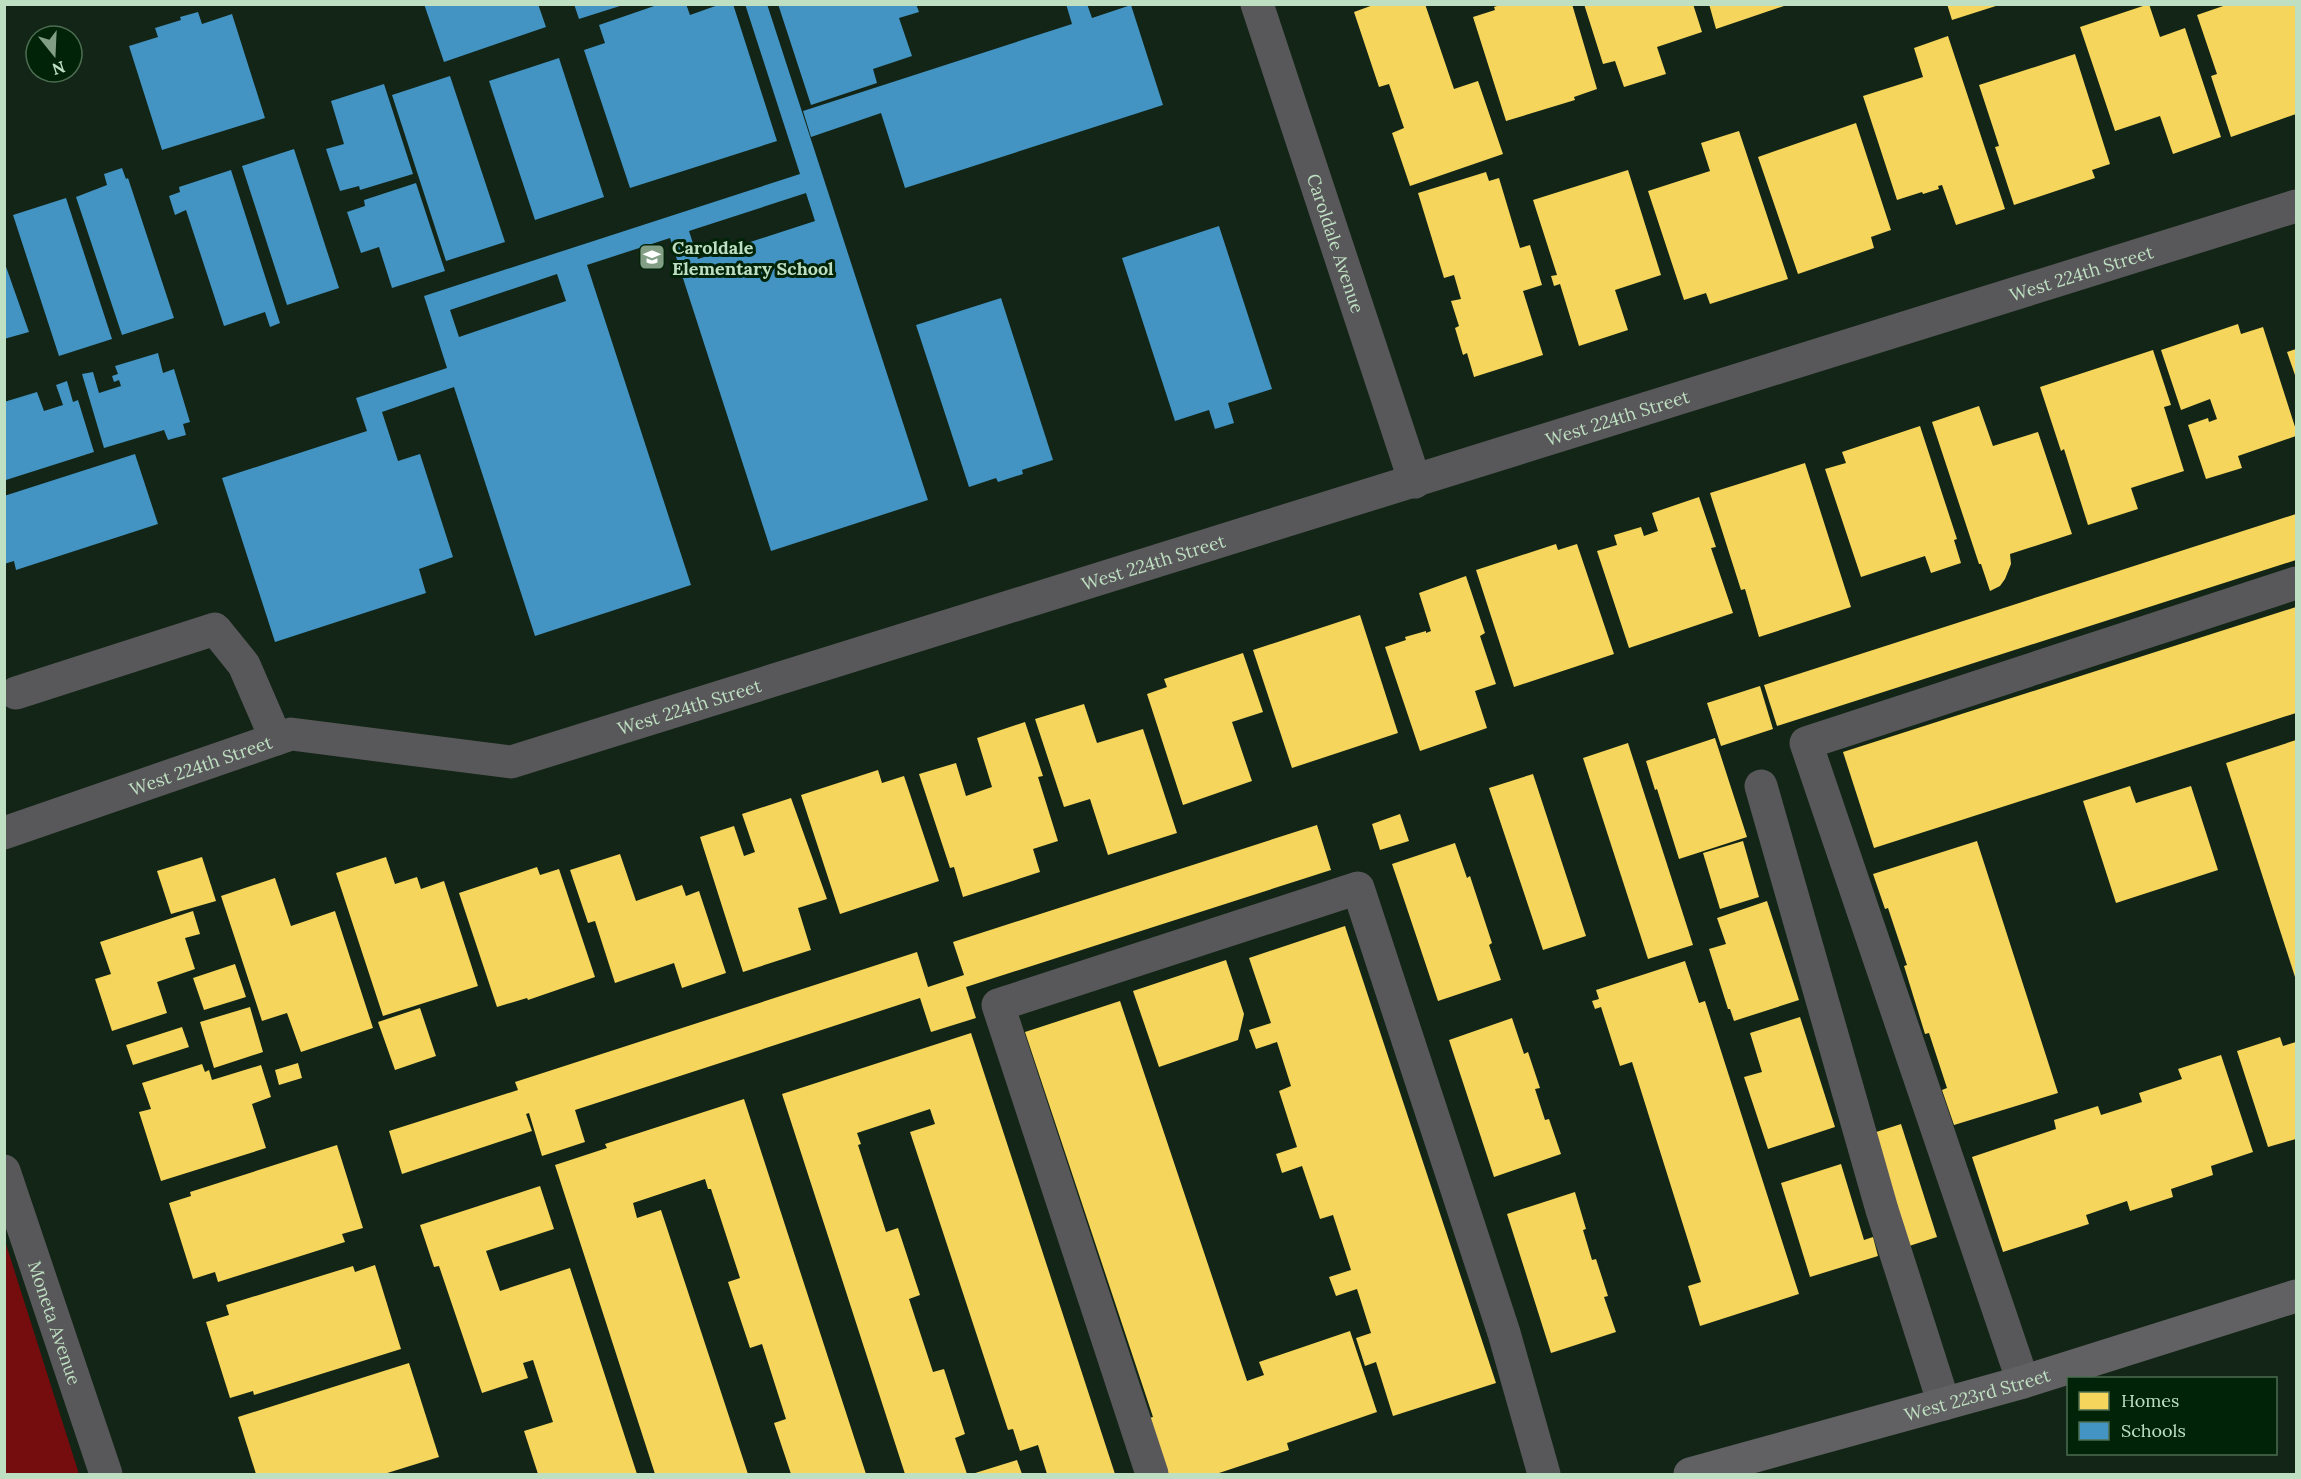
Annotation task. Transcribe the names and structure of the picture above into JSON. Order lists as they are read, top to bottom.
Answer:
{
  "streets": {
    "main road": ["West 223rd Street"],
    "street": ["Caroldale Avenue", "West 224th Street", "Moneta Avenue"]
  },
  "crossings": [
    ["Caroldale Avenue", "West 224th Street"]
  ],
  "places": {
    "school or university": ["Caroldale Elementary School"]
  },
  "legend": ["Homes", "Schools"],
  "north": "bottom"
}
